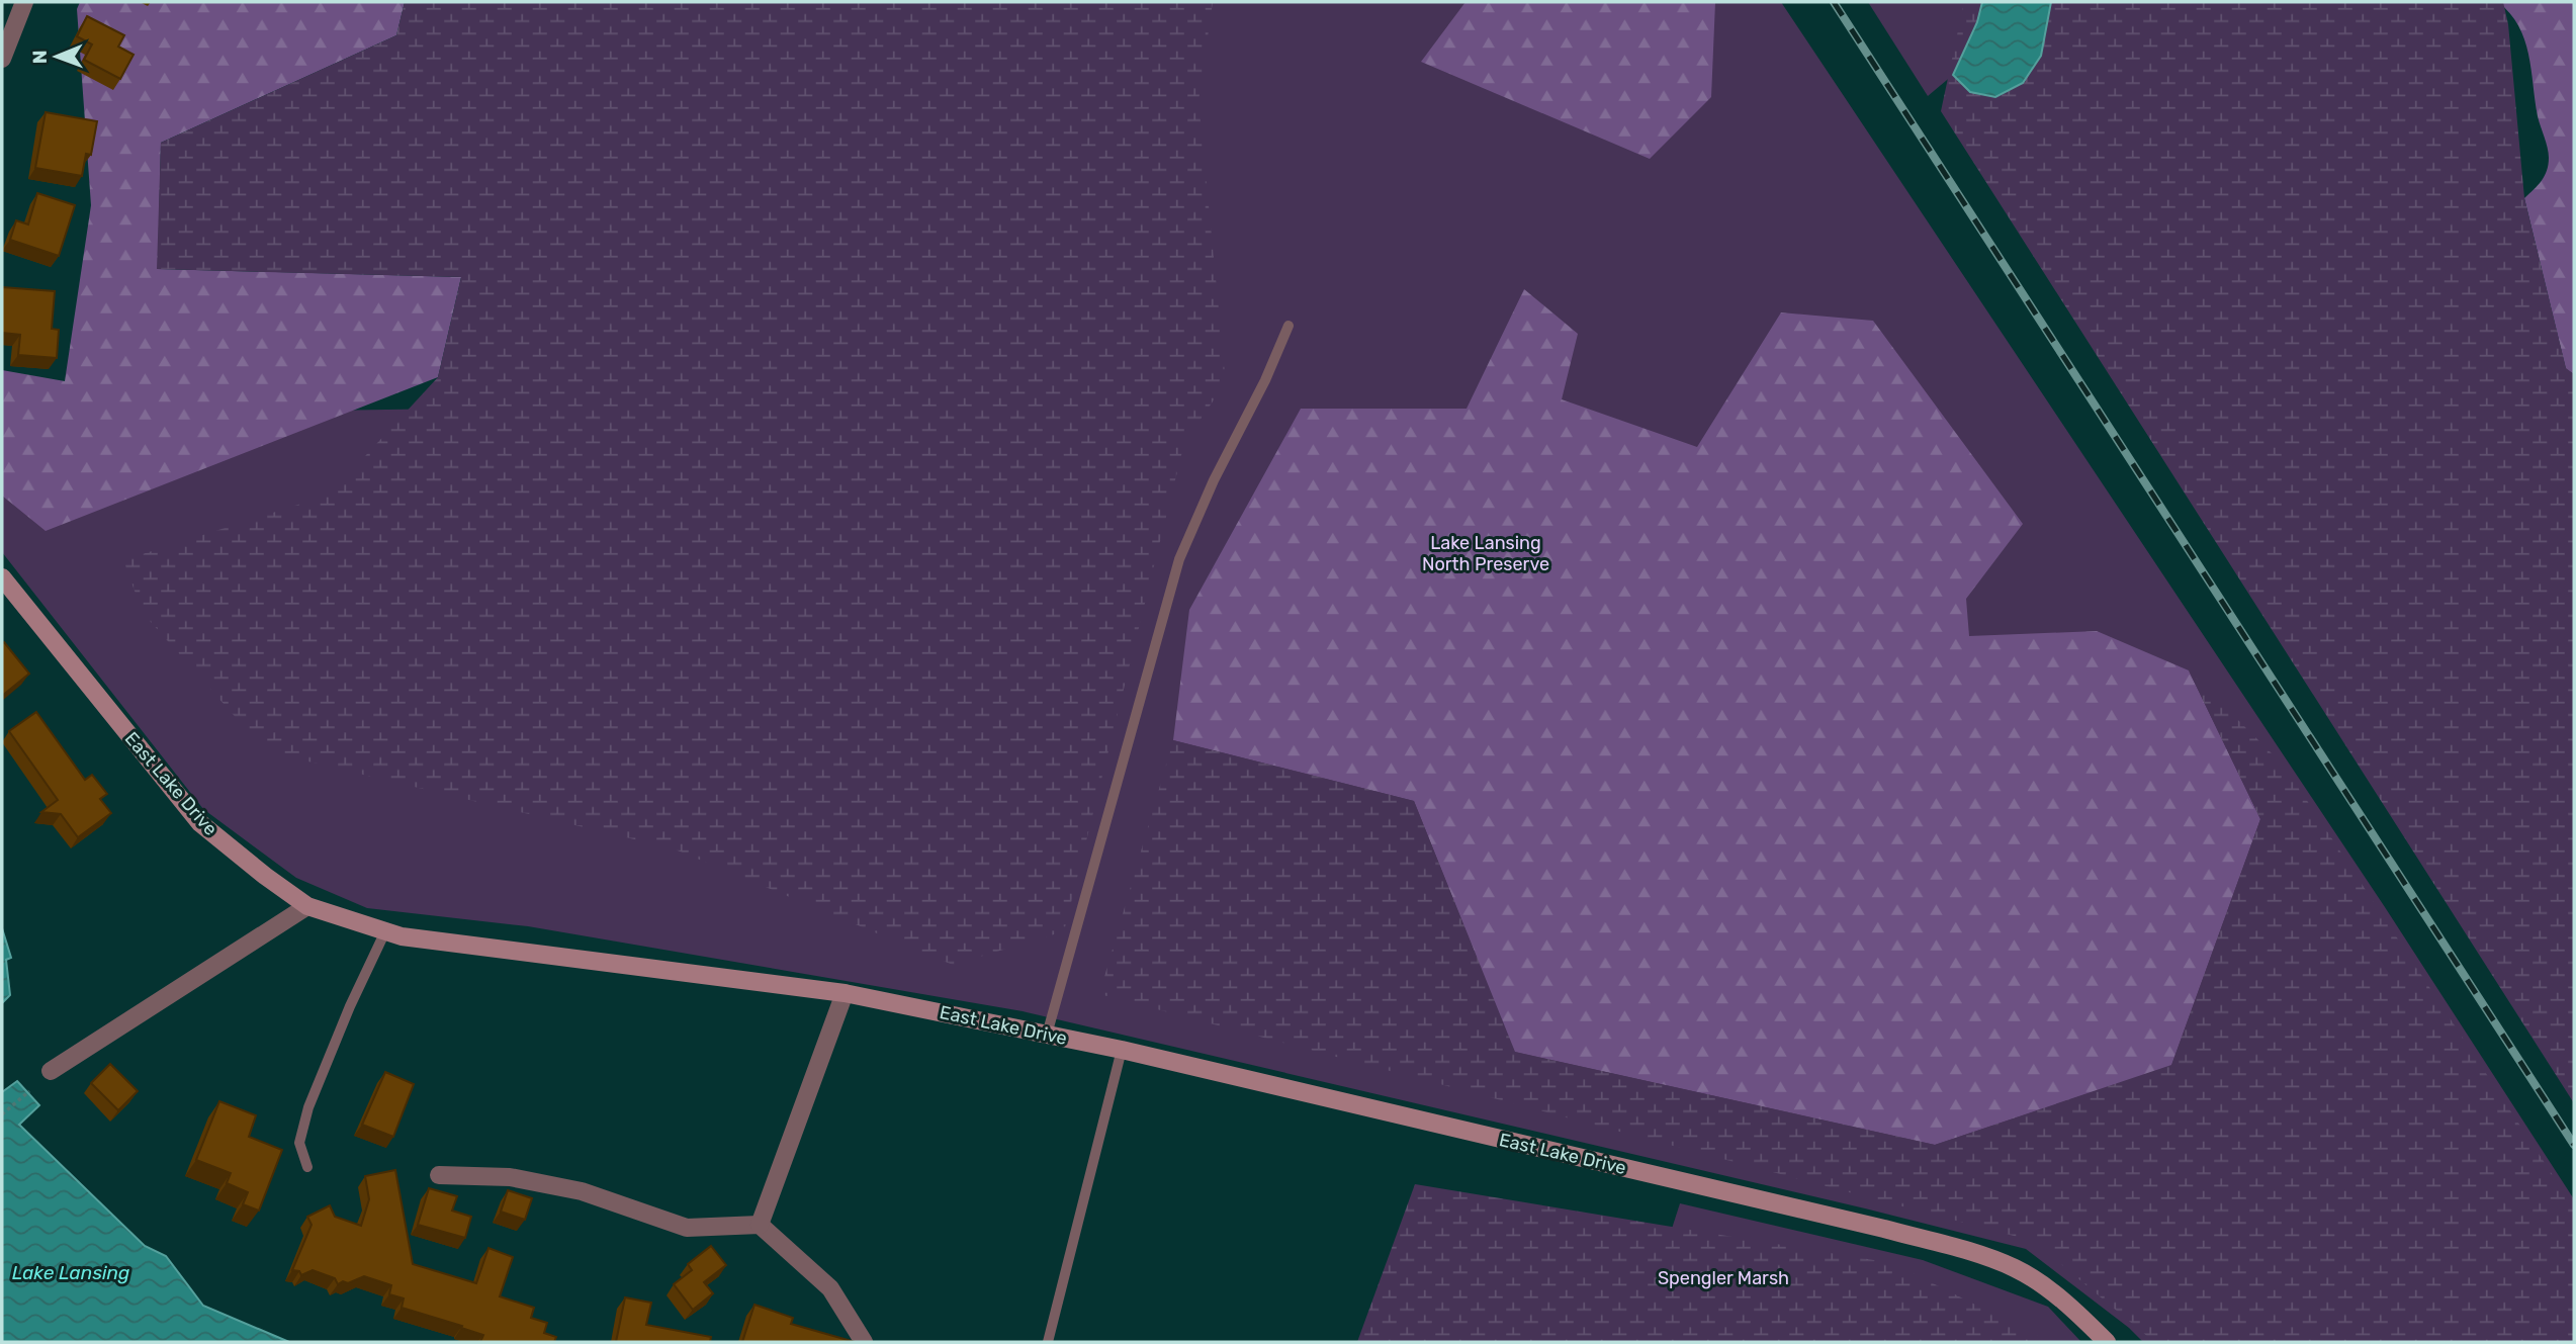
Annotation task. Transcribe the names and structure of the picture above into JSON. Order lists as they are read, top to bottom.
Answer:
{
  "streets": {
    "street": ["East Lake Drive"]
  },
  "water": ["Lake Lansing"],
  "parks": ["Lake Lansing North Preserve", "Spengler Marsh"],
  "north": "left"
}
